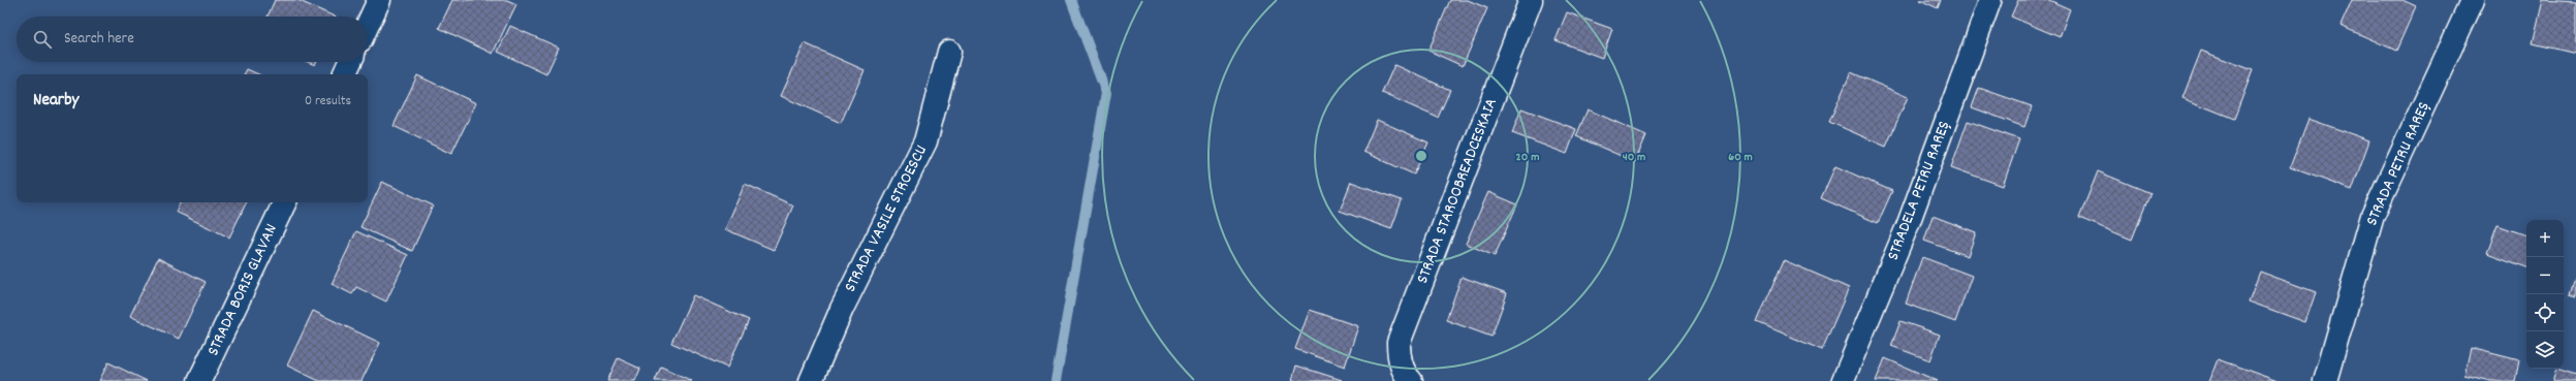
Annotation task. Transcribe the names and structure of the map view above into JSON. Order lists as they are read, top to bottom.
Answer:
{
  "streets": {
    "street": [
      "STRADA PETRU RAREȘ",
      "STRADA STAROOBREADCESKAIA",
      "STRADA VASILE STROESCU",
      "STRADA BORIS GLAVAN"
    ],
    "lane": ["STRADELA PETRU RAREȘ"]
  },
  "page": {
    "search": "Search here",
    "heading": ["Nearby", "0 results"],
    "map_buttons": ["+", "−"]
  },
  "rings": ["20 m", "40 m", "60 m"]
}
